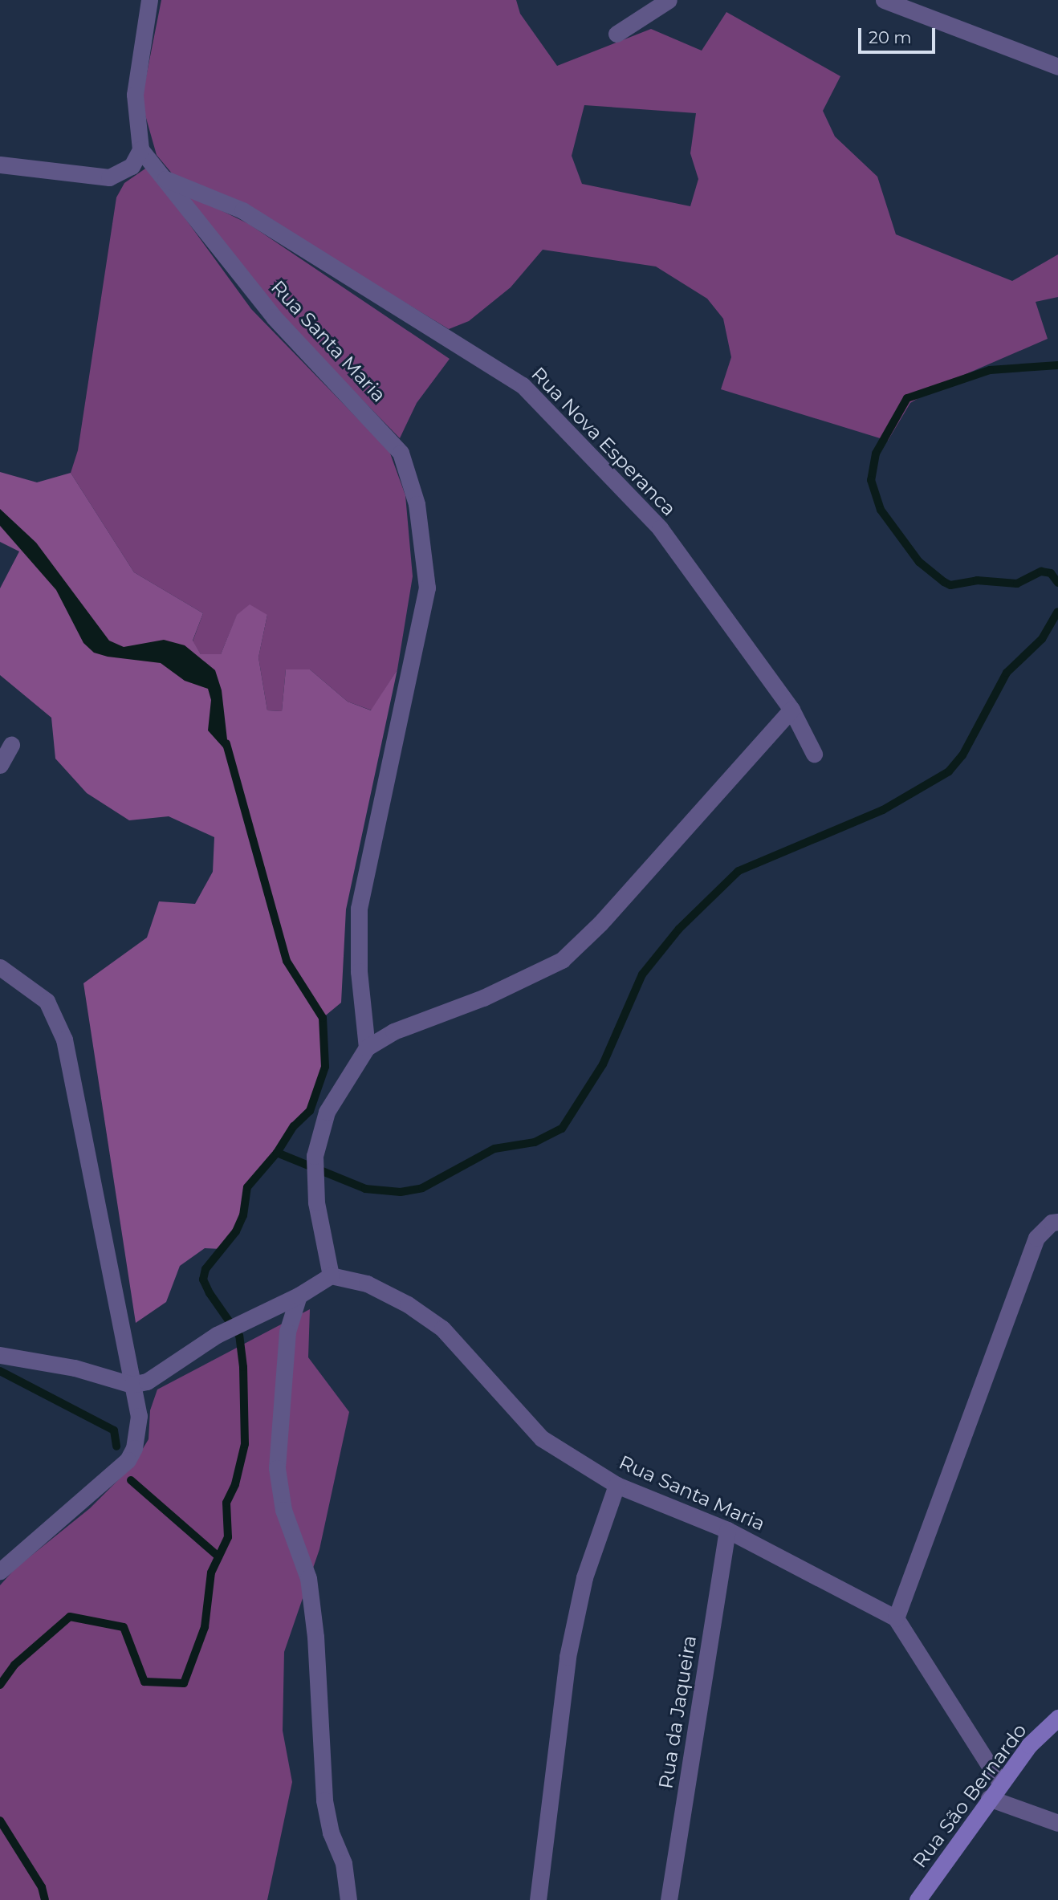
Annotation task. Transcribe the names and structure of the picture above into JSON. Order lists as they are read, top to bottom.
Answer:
{
  "streets": {
    "street": [
      "Rua Santa Maria",
      "Rua Nova Esperanca",
      "Rua da Jaqueira",
      "Rua São Bernardo"
    ]
  },
  "crossings": [
    ["Rua Santa Maria", "Rua Nova Esperanca"],
    ["Rua Santa Maria", "Rua da Jaqueira"]
  ],
  "scale_bar": "20 m"
}
